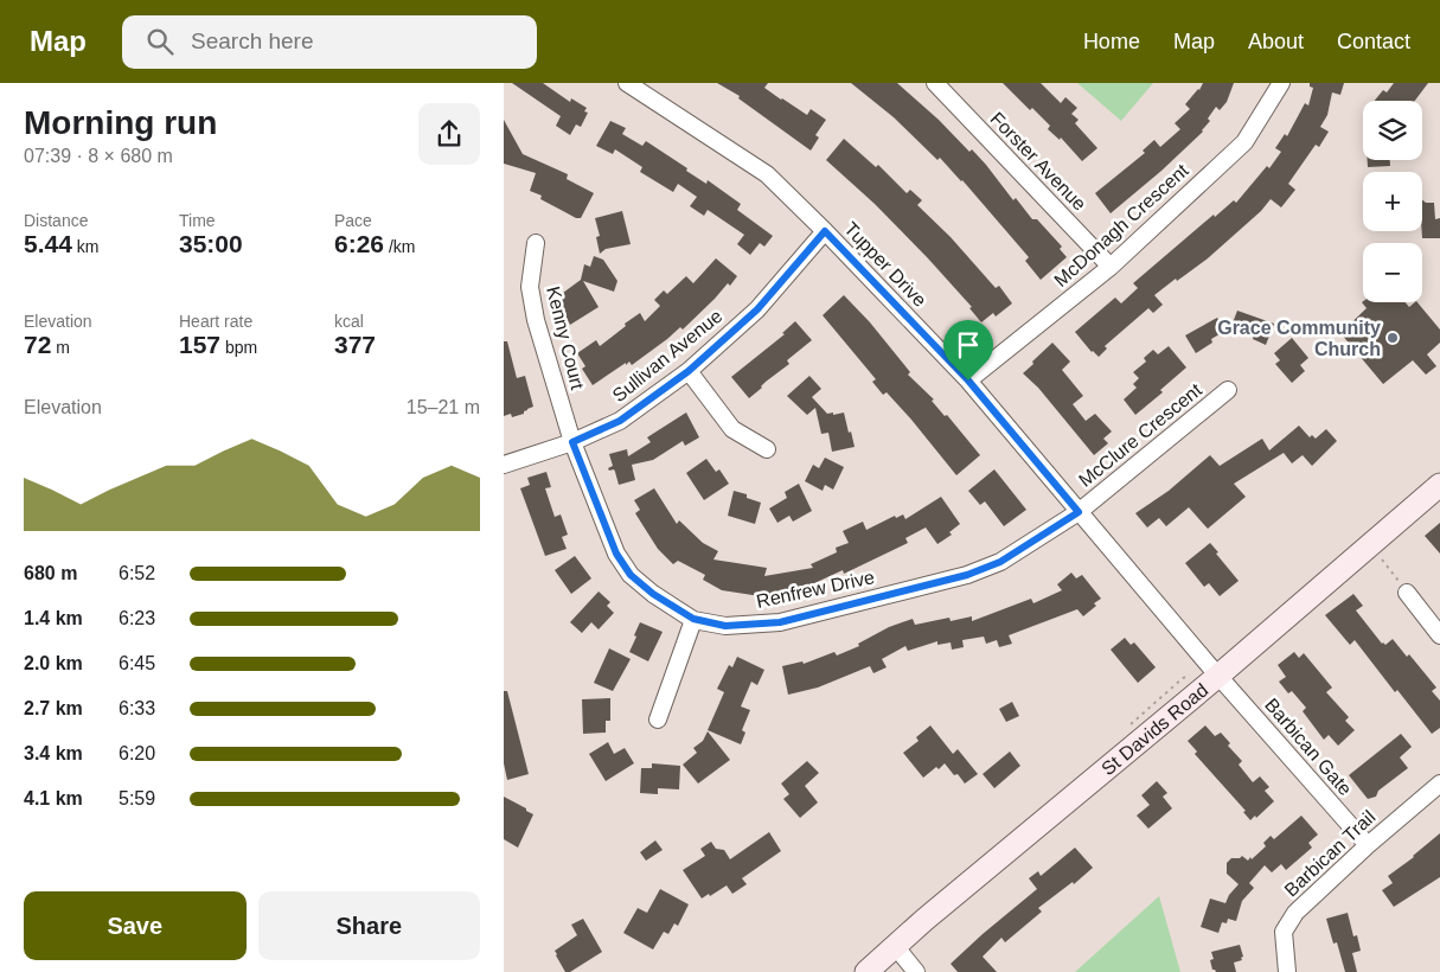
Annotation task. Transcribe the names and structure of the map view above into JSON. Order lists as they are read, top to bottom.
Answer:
{
  "streets": {
    "main road": ["St Davids Road"],
    "street": [
      "Forster Avenue",
      "McDonagh Crescent",
      "Tupper Drive",
      "Kenny Court",
      "Sullivan Avenue",
      "McClure Crescent",
      "Renfrew Drive",
      "Barbican Gate",
      "Barbican Trail"
    ]
  },
  "crossings": [
    ["Forster Avenue", "McDonagh Crescent"],
    ["McDonagh Crescent", "Tupper Drive"],
    ["Tupper Drive", "Sullivan Avenue"],
    ["Tupper Drive", "McClure Crescent"],
    ["Tupper Drive", "Renfrew Drive"],
    ["Tupper Drive", "St Davids Road"],
    ["Tupper Drive", "Barbican Gate"],
    ["Kenny Court", "Sullivan Avenue"],
    ["Kenny Court", "Renfrew Drive"],
    ["Sullivan Avenue", "Renfrew Drive"],
    ["McClure Crescent", "Renfrew Drive"],
    ["St Davids Road", "Barbican Gate"],
    ["Barbican Gate", "Barbican Trail"]
  ],
  "places": ["Grace Community Church"],
  "page": {
    "header": "Map",
    "search": "Search here",
    "nav": [
      "Home",
      "Map",
      "About",
      "Contact"
    ],
    "heading": ["Morning run", "07:39 · 8 × 680 m"],
    "map_buttons": ["+", "−"],
    "stats": [
      ["Distance", "5.44 km"],
      ["Time", "35:00"],
      ["Pace", "6:26 /km"],
      ["Elevation", "72 m"],
      ["Heart rate", "157 bpm"],
      ["kcal", "377"]
    ],
    "chart": ["Elevation", "15–21 m"],
    "list": [
      {
        "name": "680 m",
        "note": "6:52"
      },
      {
        "name": "1.4 km",
        "note": "6:23"
      },
      {
        "name": "2.0 km",
        "note": "6:45"
      },
      {
        "name": "2.7 km",
        "note": "6:33"
      },
      {
        "name": "3.4 km",
        "note": "6:20"
      },
      {
        "name": "4.1 km",
        "note": "5:59"
      }
    ],
    "buttons": ["Save", "Share"]
  }
}
